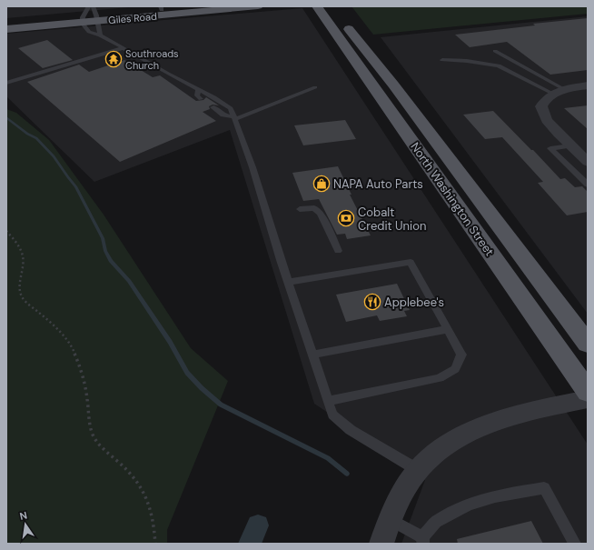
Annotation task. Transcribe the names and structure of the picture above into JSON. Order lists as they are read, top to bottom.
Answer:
{
  "streets": {
    "main road": ["Giles Road", "North Washington Street"]
  },
  "places": {
    "temple": ["Southroads Church"],
    "shop": ["NAPA Auto Parts"],
    "bank": ["Cobalt Credit Union"],
    "restaurant": ["Applebee's"]
  },
  "north": "top"
}
